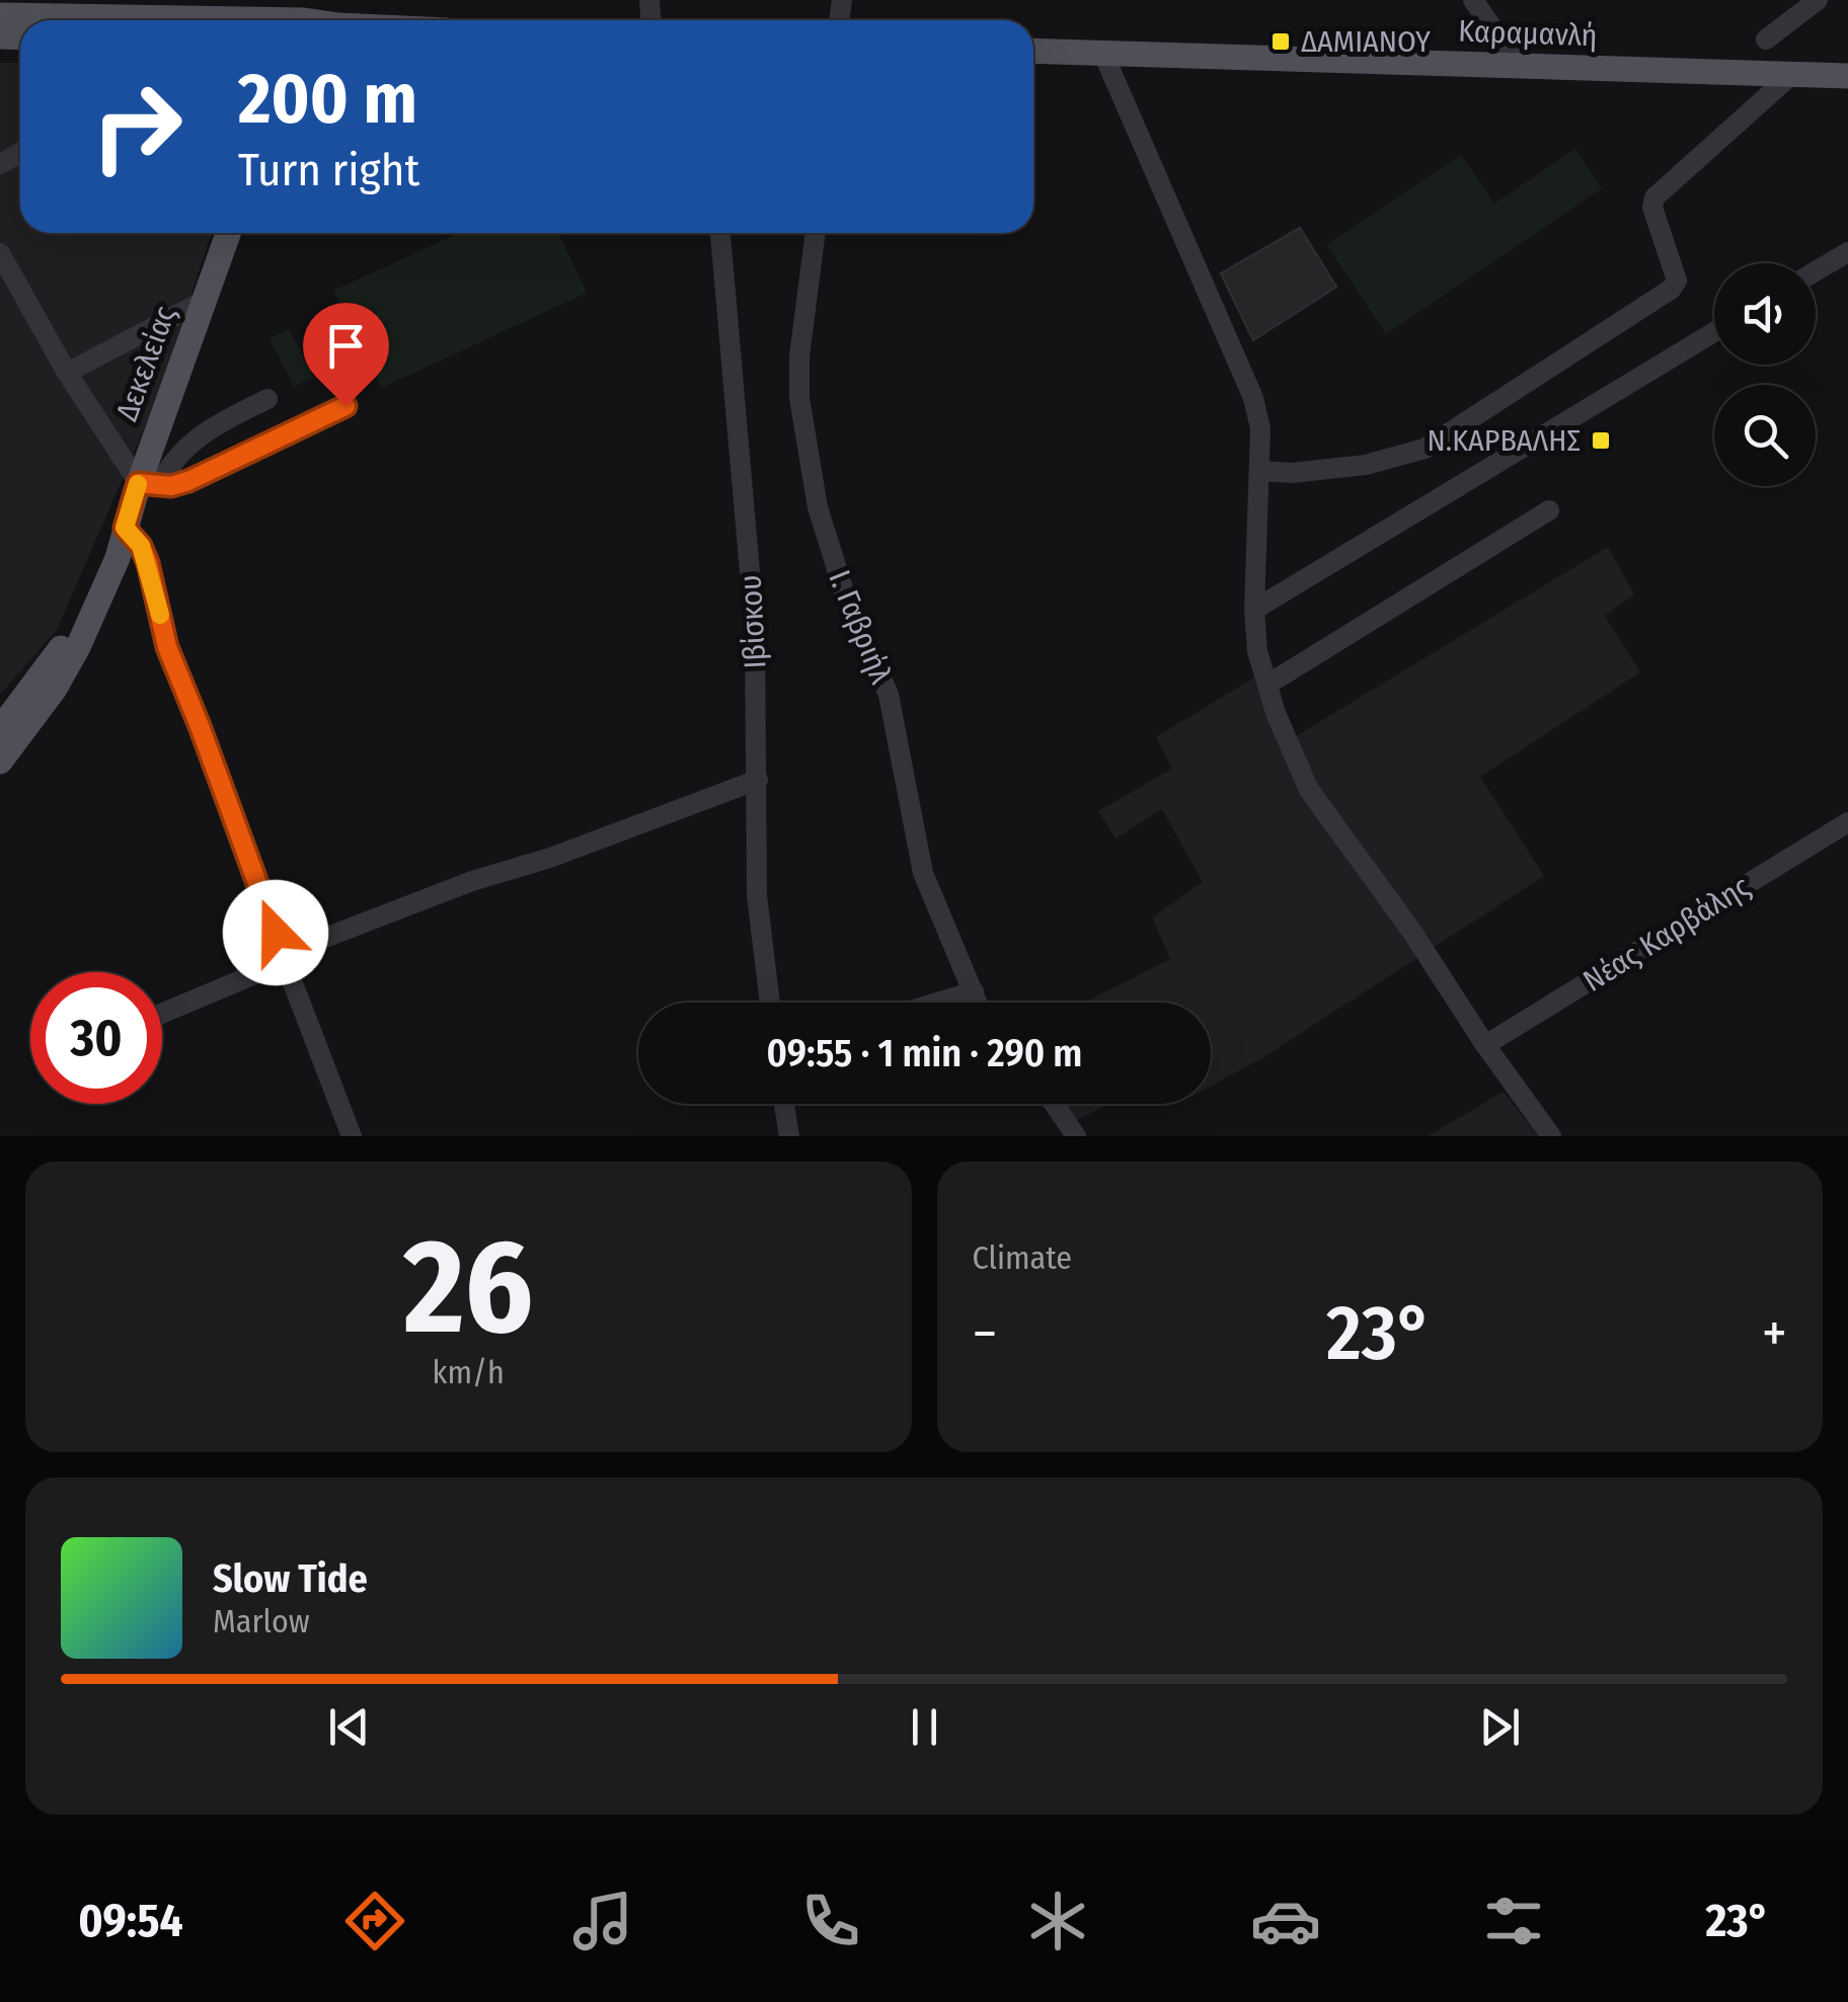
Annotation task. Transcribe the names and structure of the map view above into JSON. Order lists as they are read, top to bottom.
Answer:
{
  "streets": {
    "main road": ["Καραμανλή", "Δεκελείας"],
    "street": ["Ιβίσκου", "Ι. Γαβριήλ", "Νέας Καρβάλης"]
  },
  "places": {
    "transit": ["ΔΑΜΙΑΝΟΥ", "Ν.ΚΑΡΒΑΛΗΣ"]
  },
  "page": {
    "turn": ["200 m", "Turn right"],
    "limit": "30",
    "trip": "09:55 · 1 min · 290 m",
    "tile": [
      ["26", "km/h"],
      "Climate"
    ],
    "heat": ["−", "23°", "+"],
    "song": ["Slow Tide", "Marlow"],
    "tabs": ["09:54", "23°"]
  }
}
